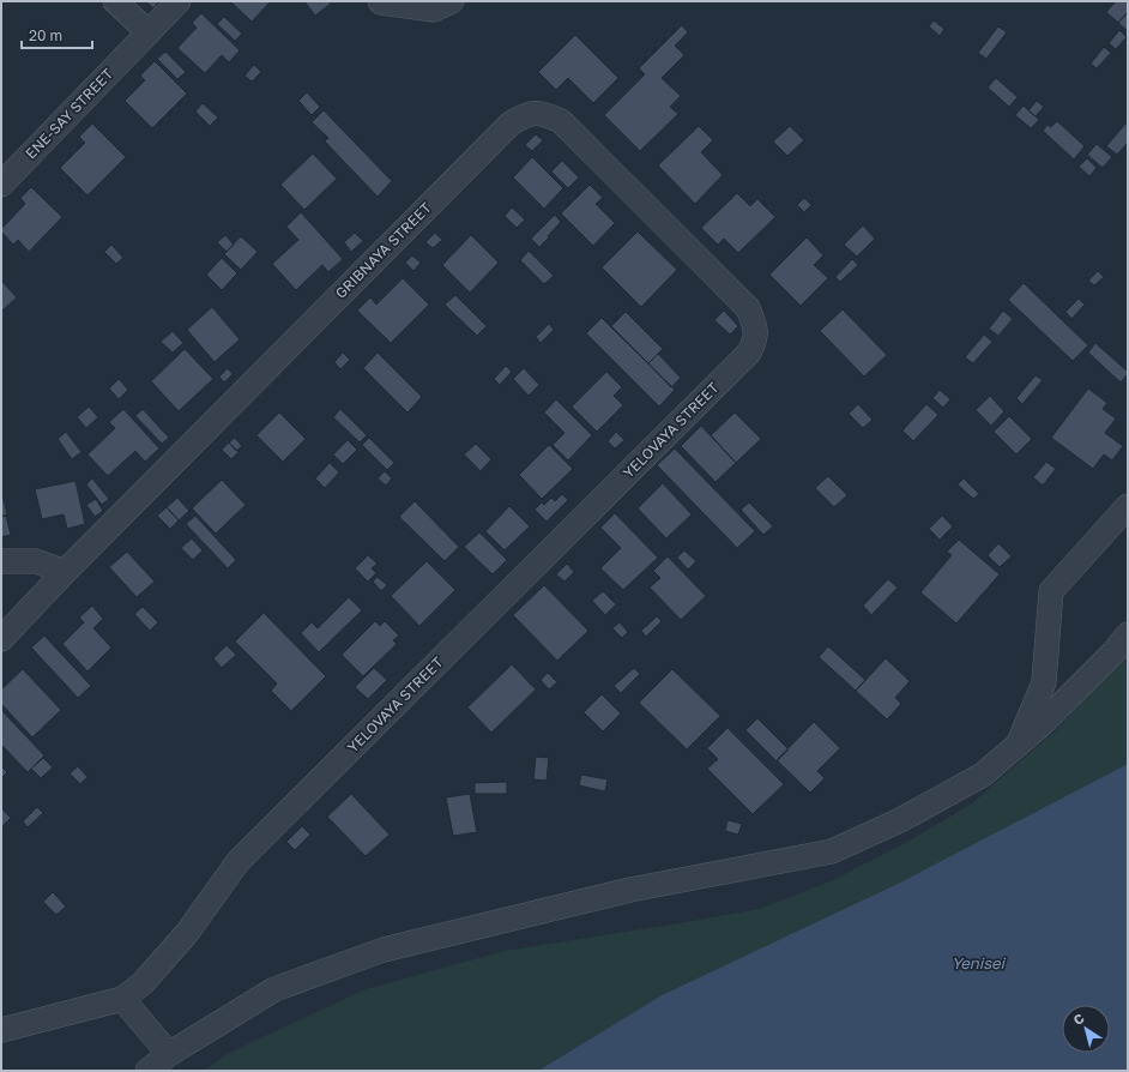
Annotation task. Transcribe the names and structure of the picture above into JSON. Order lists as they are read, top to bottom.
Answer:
{
  "streets": {
    "street": ["ENE-SAY STREET", "GRIBNAYA STREET", "YELOVAYA STREET"]
  },
  "crossings": [
    ["GRIBNAYA STREET", "YELOVAYA STREET"]
  ],
  "water": ["Yenisei"],
  "scale_bar": "20 m",
  "north": "top left"
}
